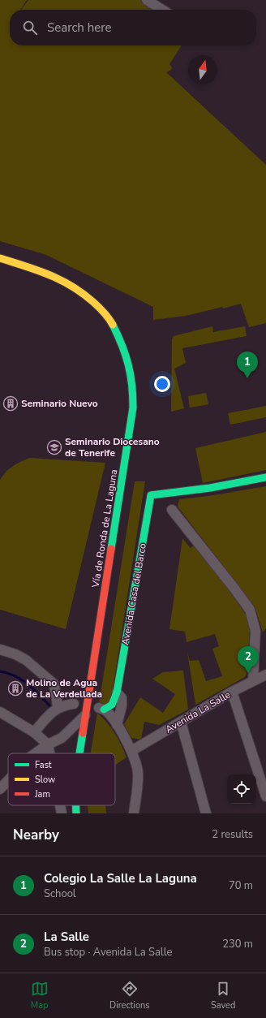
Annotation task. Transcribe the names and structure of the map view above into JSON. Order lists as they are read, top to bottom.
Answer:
{
  "streets": {
    "main road": ["Vía de Ronda de La Laguna", "Avenida Casa del Barco"],
    "street": ["Avenida La Salle"]
  },
  "places": {
    "building": ["Seminario Nuevo", "Molino de Agua de La Verdellada"],
    "school or university": ["Seminario Diocesano de Tenerife"]
  },
  "legend": ["Fast", "Slow", "Jam"],
  "north": "top",
  "page": {
    "search": "Search here",
    "pins": ["1", "2"],
    "heading": ["Nearby", "2 results"],
    "list": [
      {
        "mark": "1",
        "name": "Colegio La Salle La Laguna",
        "note": "School",
        "value": "70 m"
      },
      {
        "mark": "2",
        "name": "La Salle",
        "note": "Bus stop · Avenida La Salle",
        "value": "230 m"
      }
    ],
    "nav": ["Map", "Directions", "Saved"]
  }
}
